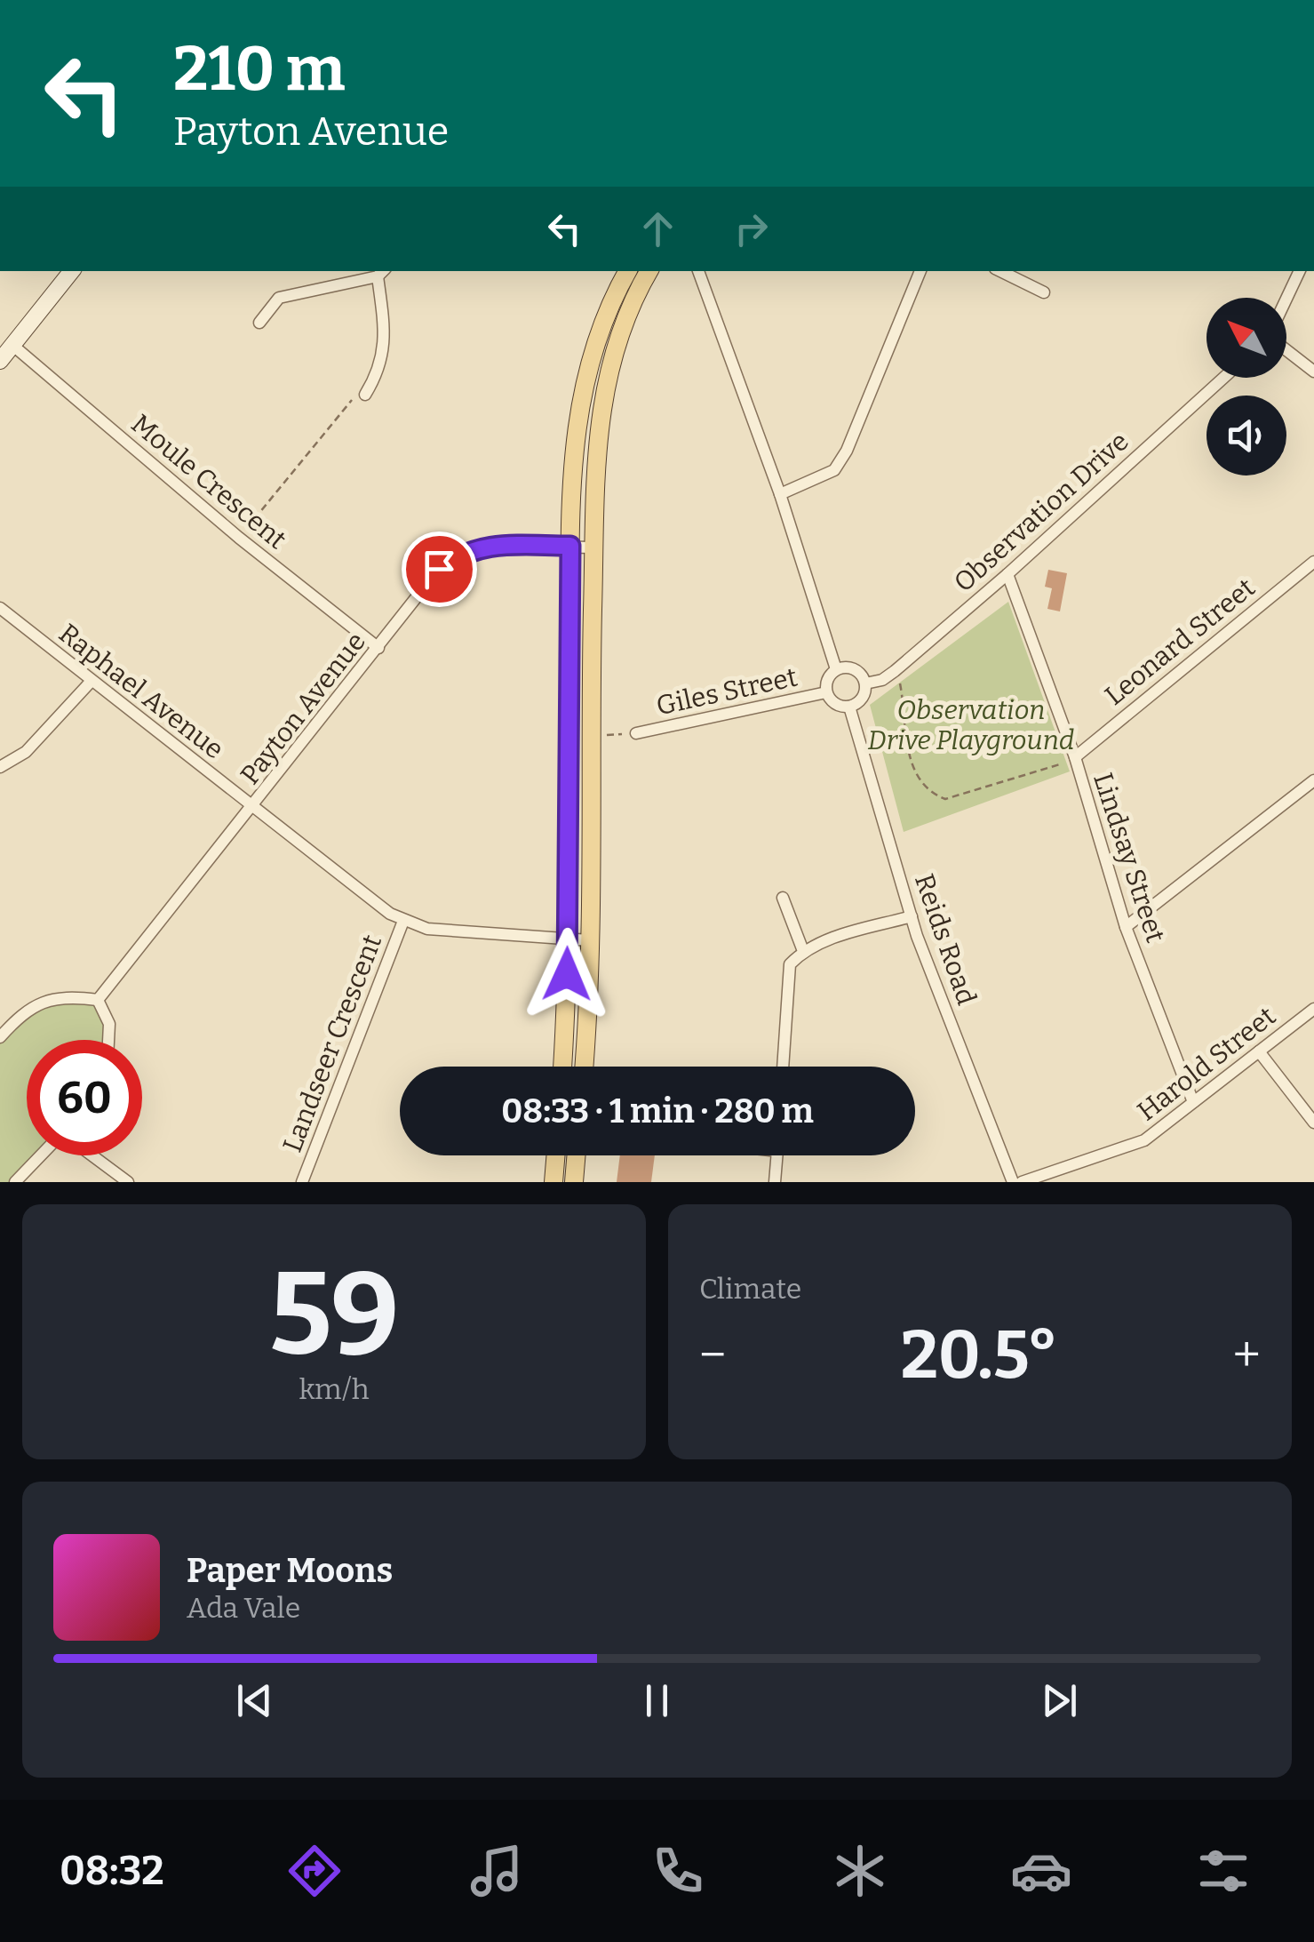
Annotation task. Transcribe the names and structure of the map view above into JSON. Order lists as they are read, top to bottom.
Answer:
{
  "streets": {
    "street": [
      "Moule Crescent",
      "Observation Drive",
      "Leonard Street",
      "Raphael Avenue",
      "Giles Street",
      "Payton Avenue",
      "Lindsay Street",
      "Reids Road",
      "Landseer Crescent",
      "Harold Street"
    ]
  },
  "crossings": [
    ["Moule Crescent", "Payton Avenue"],
    ["Observation Drive", "Giles Street"],
    ["Observation Drive", "Lindsay Street"],
    ["Observation Drive", "Reids Road"],
    ["Leonard Street", "Lindsay Street"],
    ["Raphael Avenue", "Payton Avenue"],
    ["Raphael Avenue", "Landseer Crescent"],
    ["Giles Street", "Reids Road"],
    ["Lindsay Street", "Harold Street"]
  ],
  "parks": ["Observation Drive Playground"],
  "north": "top left",
  "page": {
    "turn": ["210 m", "Payton Avenue"],
    "limit": "60",
    "trip": "08:33 · 1 min · 280 m",
    "tile": [
      ["59", "km/h"],
      "Climate"
    ],
    "heat": ["−", "20.5°", "+"],
    "song": ["Paper Moons", "Ada Vale"],
    "tabs": "08:32"
  }
}
